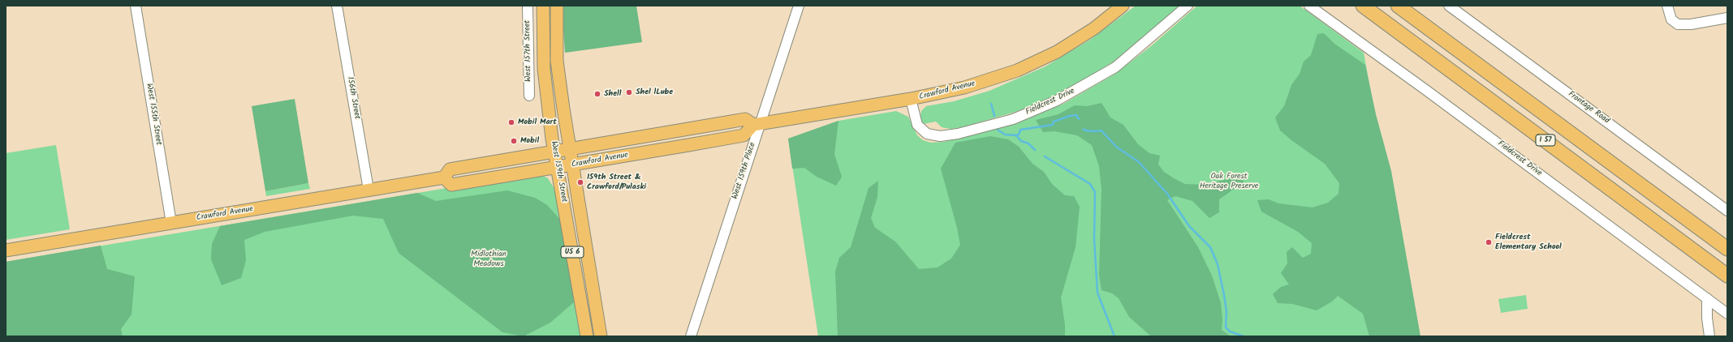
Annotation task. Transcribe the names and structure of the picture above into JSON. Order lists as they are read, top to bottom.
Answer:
{
  "streets": {
    "highway": ["I 57"],
    "main road": ["Crawford Avenue", "West 159th Street", "US 6"],
    "street": [
      "West 157th Street",
      "156th Street",
      "Fieldcrest Drive",
      "Frontage Road",
      "West 155th Street",
      "West 159th Place"
    ]
  },
  "crossings": [
    ["Crawford Avenue", "156th Street"],
    ["Crawford Avenue", "Fieldcrest Drive"],
    ["Crawford Avenue", "West 155th Street"],
    ["Crawford Avenue", "West 159th Place"],
    ["Crawford Avenue", "West 159th Street"]
  ],
  "parks": ["Oak Forest Heritage Preserve", "Midlothian Meadows"],
  "places": [
    "Shel lLube",
    "Shell",
    "Mobil Mart",
    "Mobil",
    "159th Street & Crawford/Pulaski",
    "Fieldcrest Elementary School"
  ]
}
